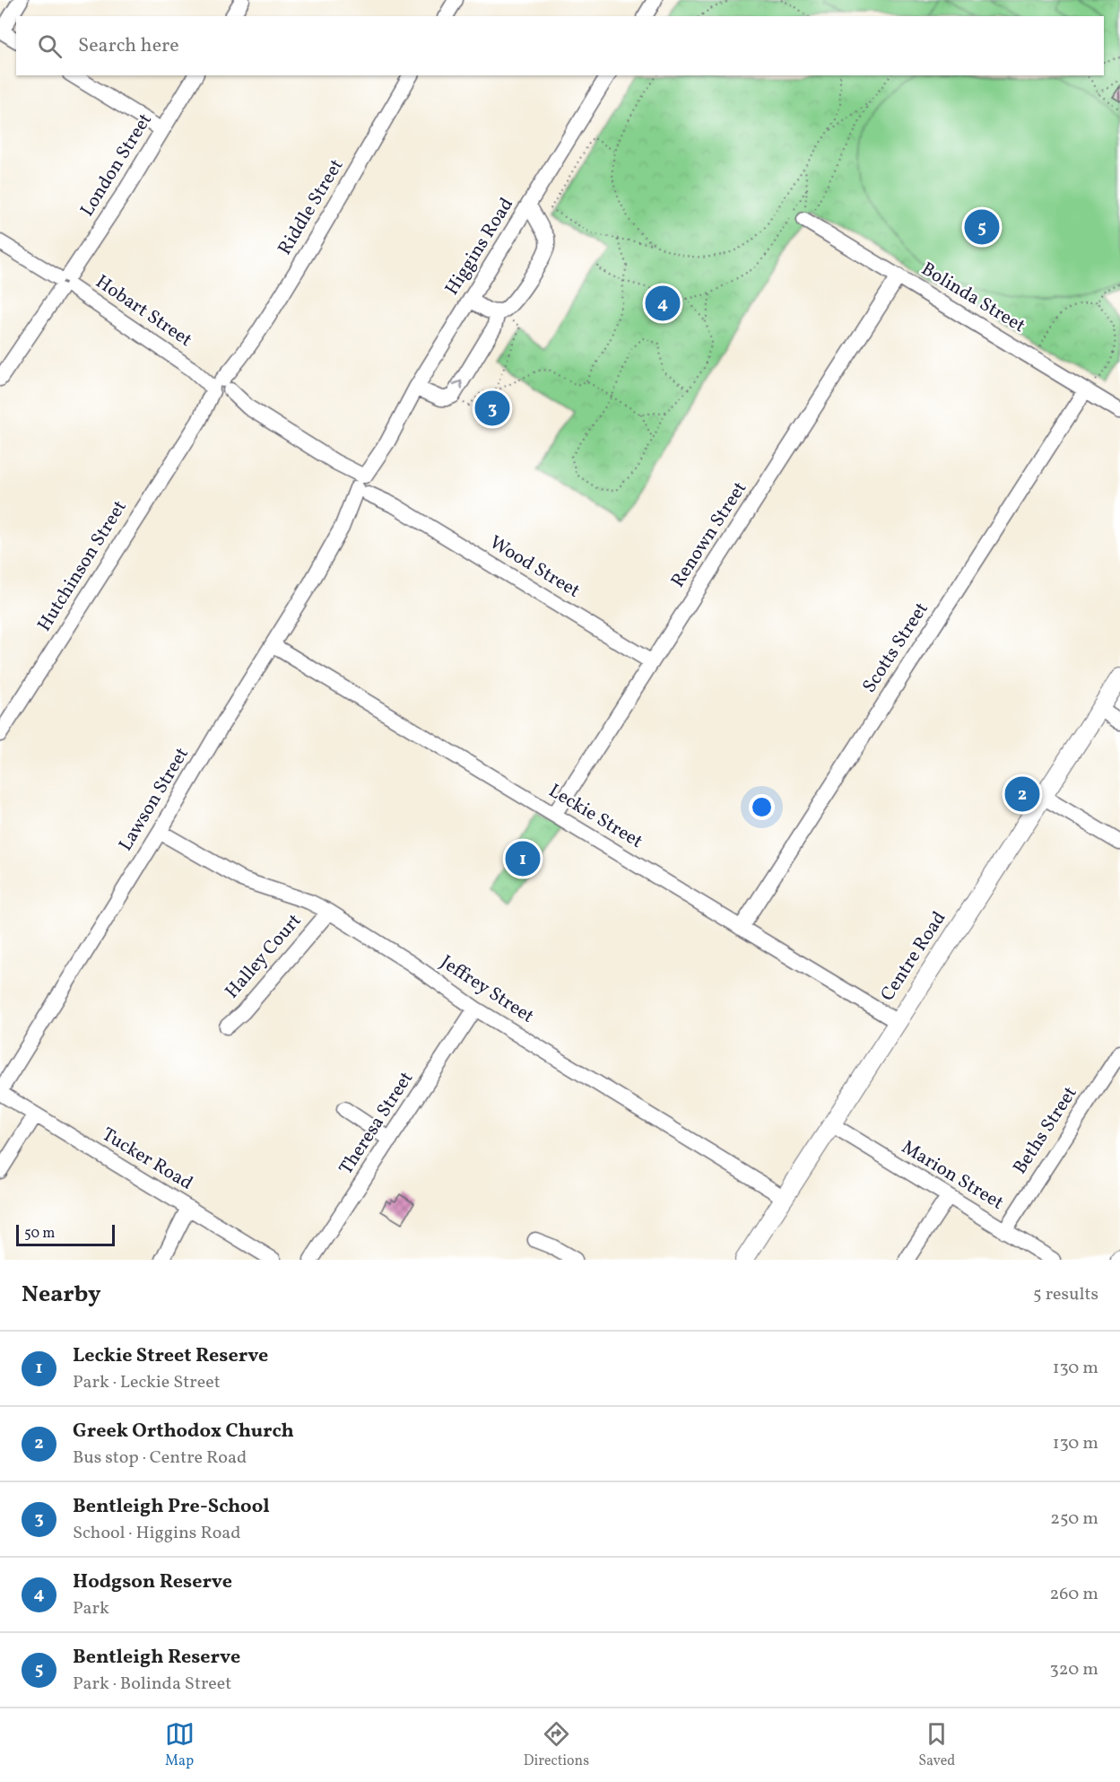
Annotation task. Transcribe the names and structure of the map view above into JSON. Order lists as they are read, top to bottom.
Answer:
{
  "streets": {
    "main road": ["Centre Road"],
    "street": [
      "London Street",
      "Riddle Street",
      "Higgins Road",
      "Bolinda Street",
      "Hobart Street",
      "Renown Street",
      "Hutchinson Street",
      "Wood Street",
      "Scotts Street",
      "Lawson Street",
      "Leckie Street",
      "Halley Court",
      "Jeffrey Street",
      "Theresa Street",
      "Beths Street",
      "Tucker Road",
      "Marion Street"
    ]
  },
  "crossings": [
    ["London Street", "Hobart Street"],
    ["Riddle Street", "Hobart Street"],
    ["Riddle Street", "Hutchinson Street"],
    ["Higgins Road", "Hobart Street"],
    ["Higgins Road", "Wood Street"],
    ["Higgins Road", "Lawson Street"],
    ["Bolinda Street", "Renown Street"],
    ["Bolinda Street", "Scotts Street"],
    ["Hobart Street", "Hutchinson Street"],
    ["Hobart Street", "Wood Street"],
    ["Hobart Street", "Lawson Street"],
    ["Renown Street", "Wood Street"],
    ["Renown Street", "Leckie Street"],
    ["Wood Street", "Lawson Street"],
    ["Scotts Street", "Leckie Street"],
    ["Lawson Street", "Leckie Street"],
    ["Lawson Street", "Jeffrey Street"],
    ["Lawson Street", "Tucker Road"],
    ["Leckie Street", "Centre Road"],
    ["Halley Court", "Jeffrey Street"],
    ["Centre Road", "Jeffrey Street"],
    ["Centre Road", "Marion Street"],
    ["Jeffrey Street", "Theresa Street"],
    ["Beths Street", "Marion Street"]
  ],
  "scale_bar": "50 m",
  "page": {
    "search": "Search here",
    "pins": [
      "5",
      "4",
      "3",
      "2",
      "1"
    ],
    "scale": "50 m",
    "heading": ["Nearby", "5 results"],
    "list": [
      {
        "mark": "1",
        "name": "Leckie Street Reserve",
        "note": "Park · Leckie Street",
        "value": "130 m"
      },
      {
        "mark": "2",
        "name": "Greek Orthodox Church",
        "note": "Bus stop · Centre Road",
        "value": "130 m"
      },
      {
        "mark": "3",
        "name": "Bentleigh Pre-School",
        "note": "School · Higgins Road",
        "value": "250 m"
      },
      {
        "mark": "4",
        "name": "Hodgson Reserve",
        "note": "Park",
        "value": "260 m"
      },
      {
        "mark": "5",
        "name": "Bentleigh Reserve",
        "note": "Park · Bolinda Street",
        "value": "320 m"
      }
    ],
    "nav": ["Map", "Directions", "Saved"]
  }
}
